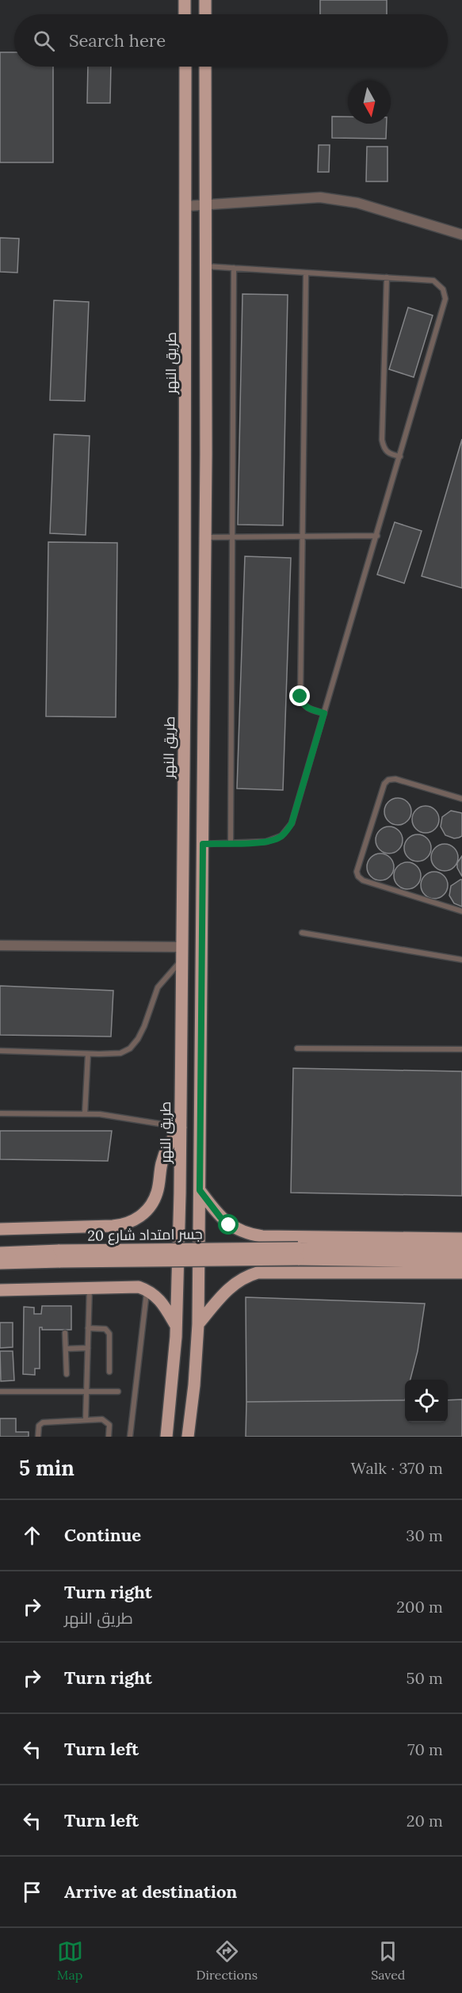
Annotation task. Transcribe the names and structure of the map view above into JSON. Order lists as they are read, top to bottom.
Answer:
{
  "streets": {
    "main road": ["طريق النهر", "جسر امتداد شارع 20"]
  },
  "north": "bottom",
  "page": {
    "search": "Search here",
    "heading": ["5 min", "Walk · 370 m"],
    "list": [
      ["Continue", "30 m"],
      ["Turn right", "طريق النهر", "200 m"],
      ["Turn right", "50 m"],
      ["Turn left", "70 m"],
      ["Turn left", "20 m"],
      "Arrive at destination"
    ],
    "nav": ["Map", "Directions", "Saved"]
  }
}
